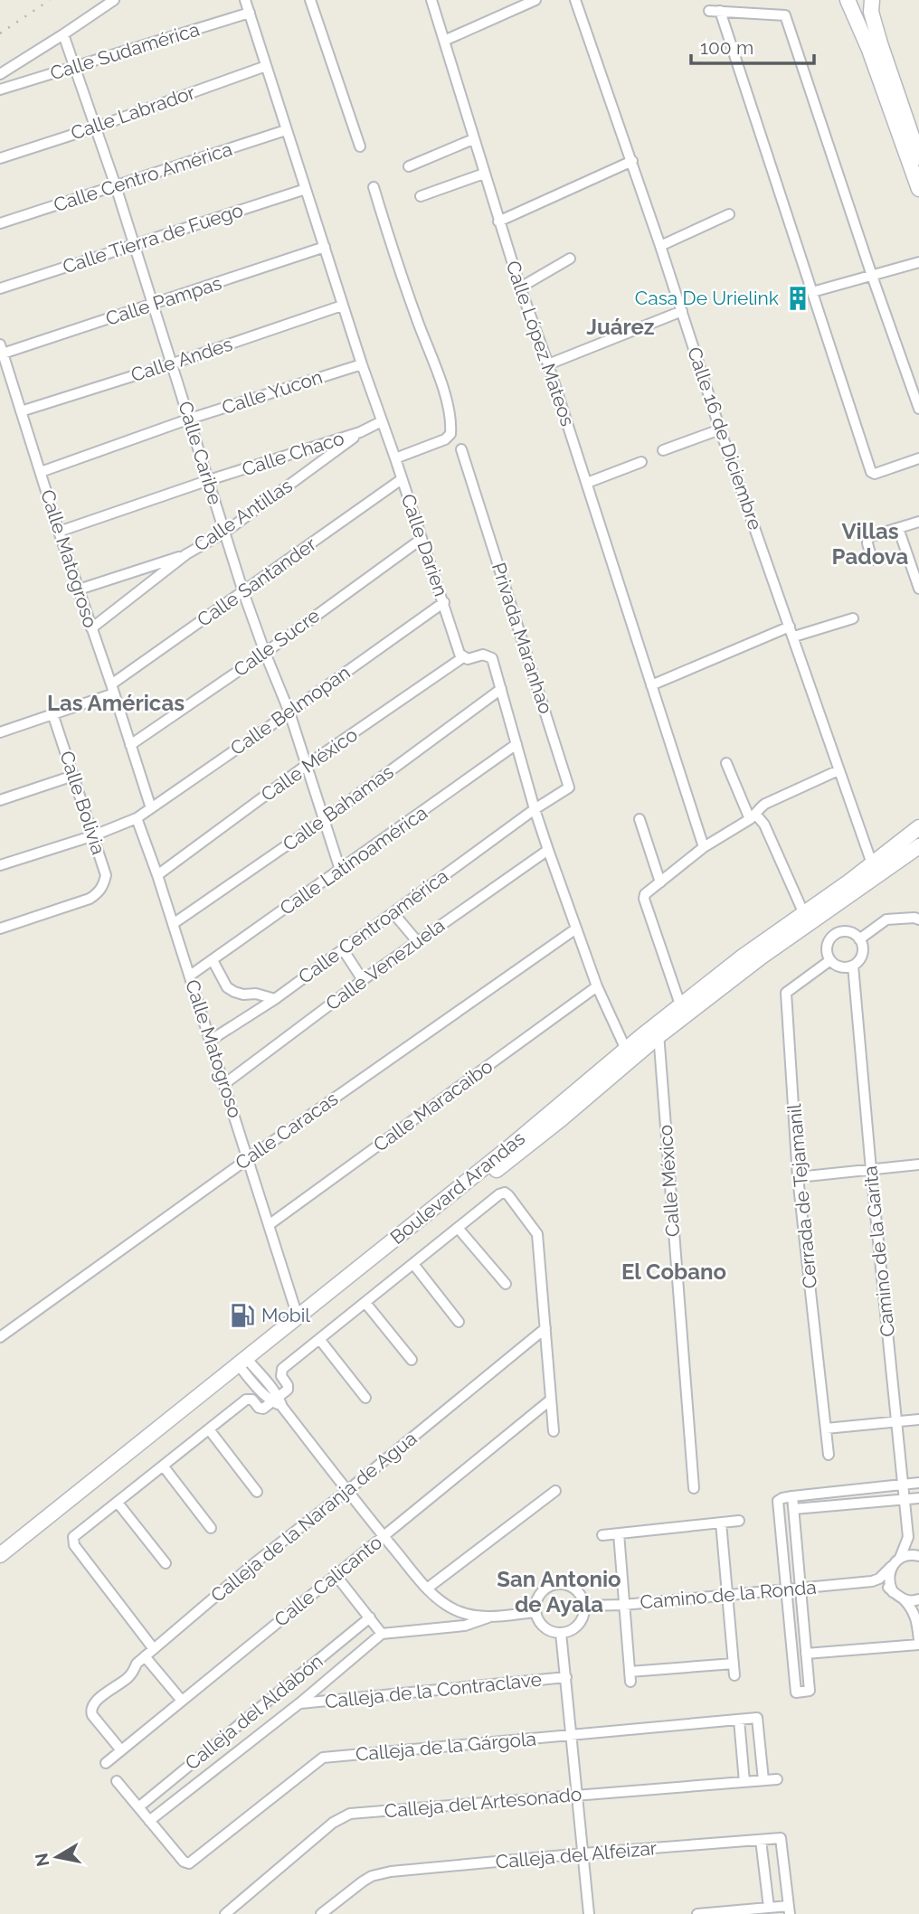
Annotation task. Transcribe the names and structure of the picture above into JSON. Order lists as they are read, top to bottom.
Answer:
{
  "streets": {
    "main road": ["Boulevard Arandas"],
    "street": [
      "Calle Sudamérica",
      "Calle Labrador",
      "Calle Centro América",
      "Calle Tierra de Fuego",
      "Calle Pampas",
      "Calle López Mateos",
      "Calle Andes",
      "Calle Yucon",
      "Calle 16 de Diciembre",
      "Calle Caribe",
      "Calle Chaco",
      "Calle Antillas",
      "Calle Darien",
      "Calle Matogroso",
      "Calle Santander",
      "Privada Maranhao",
      "Calle Sucre",
      "Calle Belmopan",
      "Calle México",
      "Calle Bolivia",
      "Calle Bahamas",
      "Calle Latinoamérica",
      "Calle Centroamérica",
      "Calle Venezuela",
      "Calle Maracaibo",
      "Calle Caracas",
      "Cerrada de Tejamanil",
      "Camino de la Garita",
      "Calleja de la Naranja de Agua",
      "Calle Calicanto",
      "Camino de la Ronda",
      "Calleja de la Contraclave",
      "Calleja del Aldabón",
      "Calleja de la Gárgola",
      "Calleja del Artesonado",
      "Calleja del Alfeizar"
    ]
  },
  "crossings": [
    ["Calle Sudamérica", "Calle Caribe"],
    ["Calle Sudamérica", "Calle Darien"],
    ["Calle Labrador", "Calle Caribe"],
    ["Calle Labrador", "Calle Darien"],
    ["Calle Centro América", "Calle Caribe"],
    ["Calle Centro América", "Calle Darien"],
    ["Calle Tierra de Fuego", "Calle Caribe"],
    ["Calle Tierra de Fuego", "Calle Darien"],
    ["Calle Pampas", "Calle Caribe"],
    ["Calle Pampas", "Calle Darien"],
    ["Calle Pampas", "Calle Matogroso"],
    ["Calle Andes", "Calle Caribe"],
    ["Calle Andes", "Calle Darien"],
    ["Calle Andes", "Calle Matogroso"],
    ["Calle Yucon", "Calle Caribe"],
    ["Calle Yucon", "Calle Darien"],
    ["Calle Yucon", "Calle Matogroso"],
    ["Calle 16 de Diciembre", "Boulevard Arandas"],
    ["Calle Caribe", "Calle Chaco"],
    ["Calle Caribe", "Calle Antillas"],
    ["Calle Caribe", "Calle Santander"],
    ["Calle Caribe", "Calle Sucre"],
    ["Calle Caribe", "Calle Belmopan"],
    ["Calle Caribe", "Calle México"],
    ["Calle Caribe", "Calle Bahamas"],
    ["Calle Caribe", "Calle Latinoamérica"],
    ["Calle Chaco", "Calle Antillas"],
    ["Calle Chaco", "Calle Darien"],
    ["Calle Chaco", "Calle Matogroso"],
    ["Calle Antillas", "Calle Matogroso"],
    ["Calle Darien", "Calle Santander"],
    ["Calle Darien", "Calle Sucre"],
    ["Calle Darien", "Calle Belmopan"],
    ["Calle Darien", "Calle México"],
    ["Calle Matogroso", "Calle Santander"],
    ["Calle Matogroso", "Calle Sucre"],
    ["Calle Matogroso", "Calle Belmopan"],
    ["Calle Matogroso", "Calle México"],
    ["Calle Matogroso", "Calle Bahamas"],
    ["Calle Matogroso", "Calle Latinoamérica"],
    ["Calle Matogroso", "Calle Centroamérica"],
    ["Calle Matogroso", "Calle Venezuela"],
    ["Calle Matogroso", "Calle Maracaibo"],
    ["Calle Matogroso", "Calle Caracas"],
    ["Calle Matogroso", "Boulevard Arandas"],
    ["Calle Santander", "Calle Bolivia"],
    ["Privada Maranhao", "Calle Centroamérica"],
    ["Calle Belmopan", "Calle Bolivia"],
    ["Calle México", "Boulevard Arandas"],
    ["Cerrada de Tejamanil", "Camino de la Garita"],
    ["Calleja de la Naranja de Agua", "Calle Calicanto"],
    ["Calleja de la Contraclave", "Calleja del Aldabón"],
    ["Calleja del Aldabón", "Calleja de la Gárgola"],
    ["Calleja de la Gárgola", "Calleja del Artesonado"]
  ],
  "districts": [
    "Juárez",
    "Villas Padova",
    "Las Américas",
    "El Cobano",
    "San Antonio de Ayala"
  ],
  "places": {
    "building": ["Casa De Urielink"],
    "fuel station": ["Mobil"]
  },
  "scale_bar": "100 m",
  "north": "left"
}
